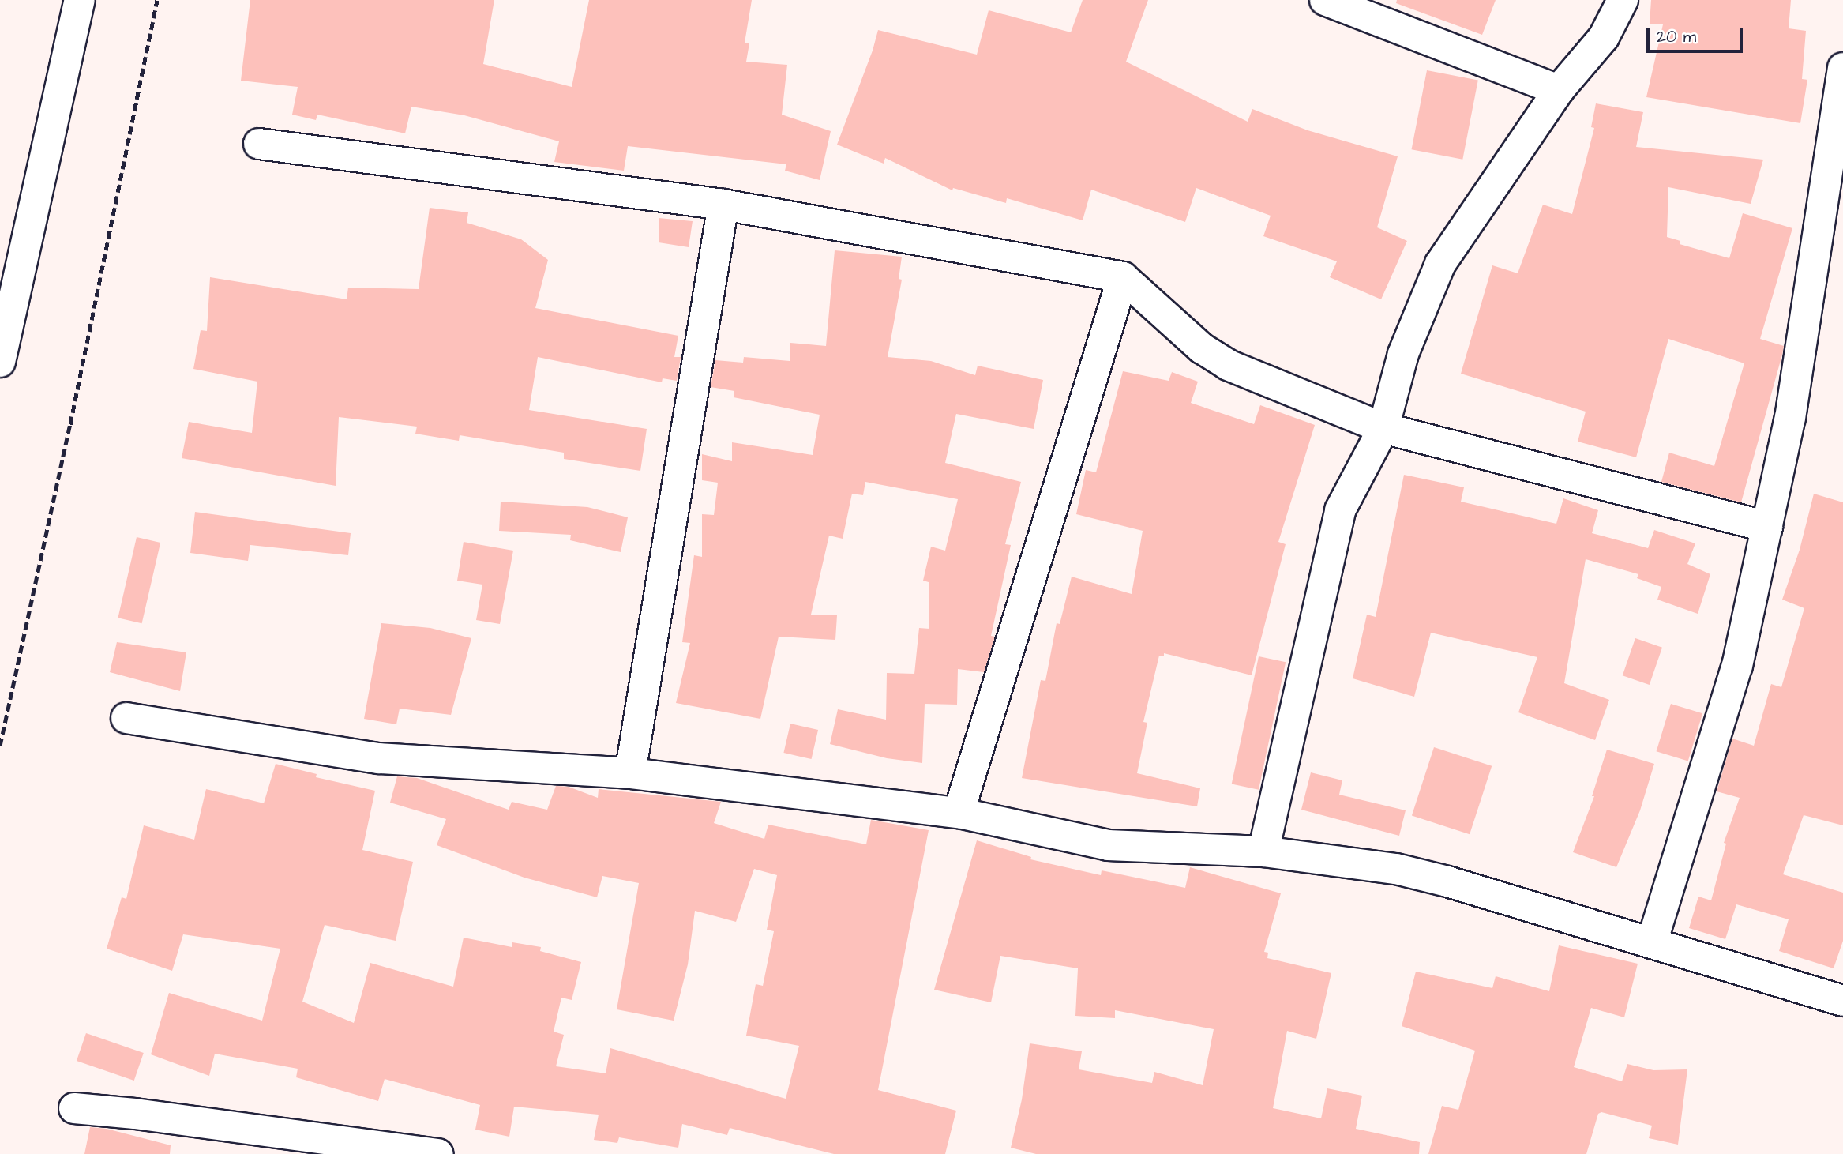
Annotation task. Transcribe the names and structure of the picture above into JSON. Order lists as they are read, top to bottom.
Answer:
{
  "scale_bar": "20 m"
}
